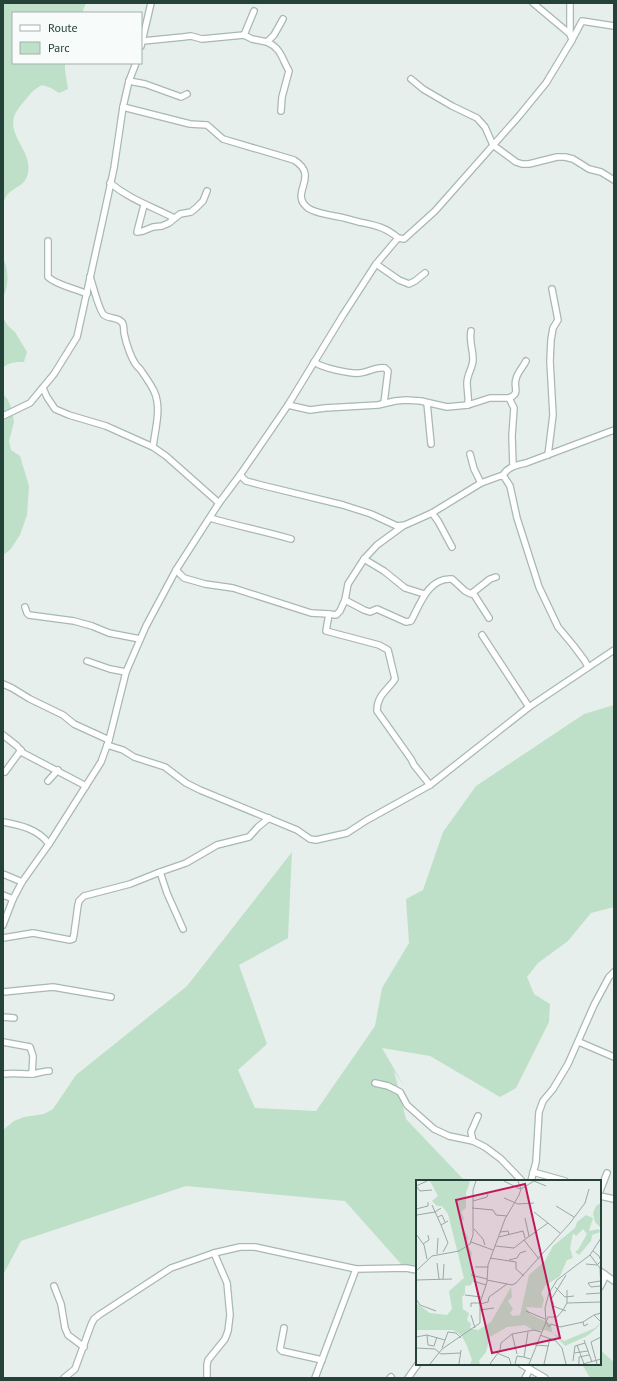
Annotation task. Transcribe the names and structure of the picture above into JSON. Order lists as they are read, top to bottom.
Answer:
{
  "legend": ["Route", "Parc"]
}
